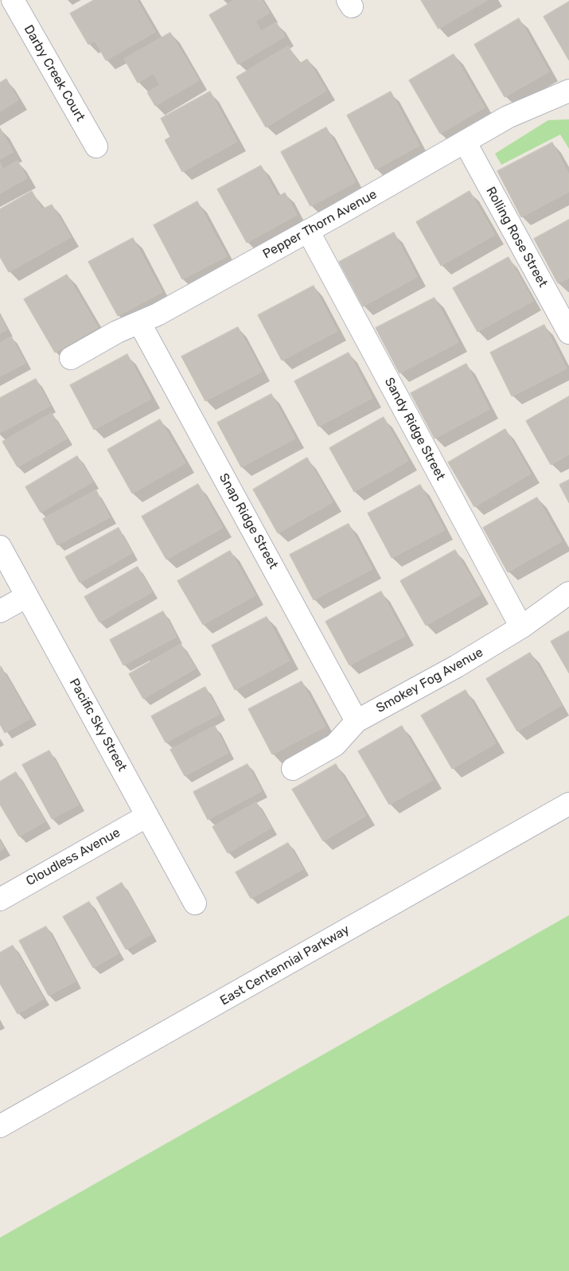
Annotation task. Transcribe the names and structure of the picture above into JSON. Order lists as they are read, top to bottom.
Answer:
{
  "streets": {
    "street": [
      "Darby Creek Court",
      "Pepper Thorn Avenue",
      "Rolling Rose Street",
      "Sandy Ridge Street",
      "Snap Ridge Street",
      "Smokey Fog Avenue",
      "Pacific Sky Street",
      "Cloudless Avenue",
      "East Centennial Parkway"
    ]
  },
  "crossings": [
    ["Pepper Thorn Avenue", "Rolling Rose Street"],
    ["Pepper Thorn Avenue", "Sandy Ridge Street"],
    ["Pepper Thorn Avenue", "Snap Ridge Street"],
    ["Sandy Ridge Street", "Smokey Fog Avenue"],
    ["Snap Ridge Street", "Smokey Fog Avenue"],
    ["Pacific Sky Street", "Cloudless Avenue"]
  ]
}
